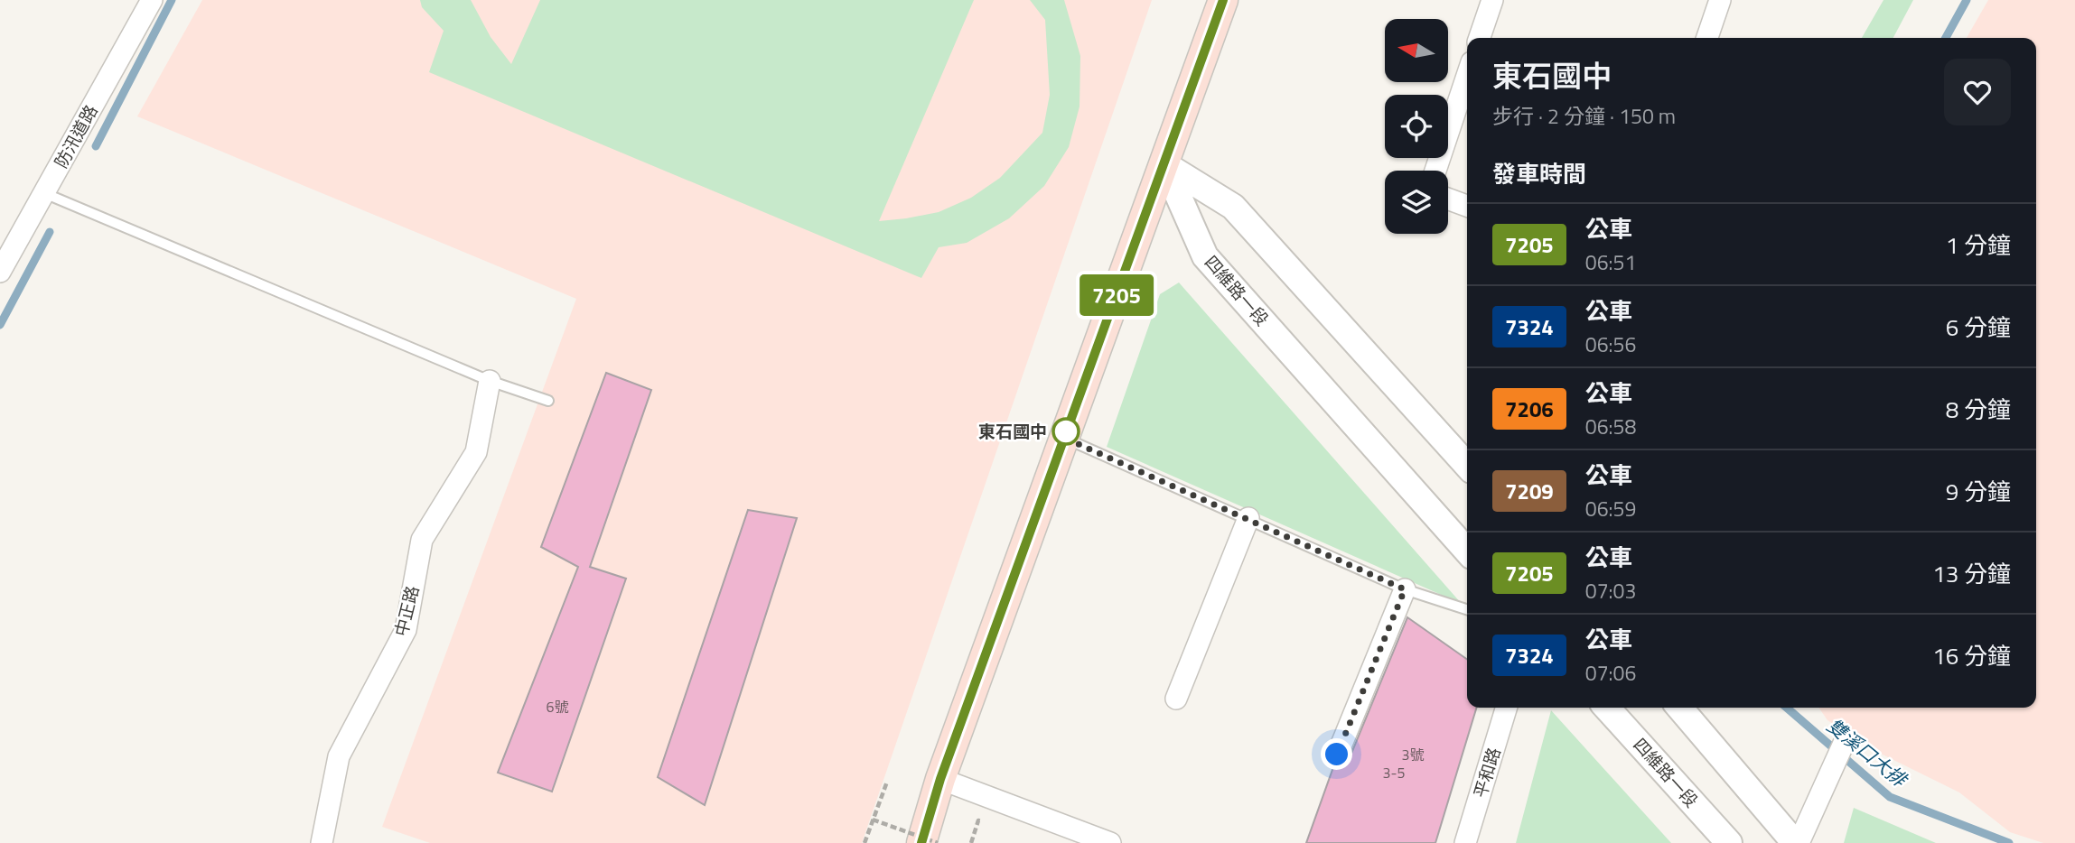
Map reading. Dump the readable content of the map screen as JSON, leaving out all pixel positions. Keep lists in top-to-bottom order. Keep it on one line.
{"streets":{"street":["防汛道路","四維路一段","中正路","平和路"]},"water":["雙溪口大排"],"places":["東石國中"],"lines":["bus line 7205"],"house_numbers":["6號","3號","3-5"],"north":"left","page":{"on_map":"7205","heading":[["東石國中","步行 · 2 分鐘 · 150 m"],"發車時間"],"list":[{"mark":"7205","name":"公車","note":"06:51","value":"1 分鐘"},{"mark":"7324","name":"公車","note":"06:56","value":"6 分鐘"},{"mark":"7206","name":"公車","note":"06:58","value":"8 分鐘"},{"mark":"7209","name":"公車","note":"06:59","value":"9 分鐘"},{"mark":"7205","name":"公車","note":"07:03","value":"13 分鐘"},{"mark":"7324","name":"公車","note":"07:06","value":"16 分鐘"}]}}
